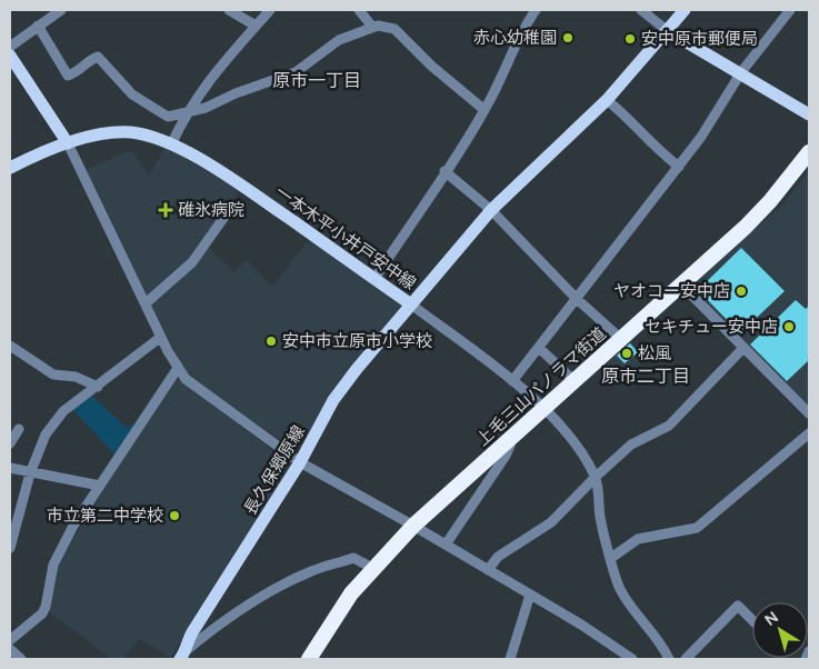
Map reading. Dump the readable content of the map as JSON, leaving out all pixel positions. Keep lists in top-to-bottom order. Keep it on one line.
{"streets":{"highway":["上毛三山パノラマ街道"],"main road":["一本木平小井戸安中線","長久保郷原線"]},"crossings":[["一本木平小井戸安中線","長久保郷原線"]],"districts":["原市一丁目","原市二丁目"],"places":{"other":["赤心幼稚園","安中原市郵便局","ヤオコー安中店","セキチュー安中店","安中市立原市小学校","松風","市立第二中学校"],"health":["碓氷病院"]},"north":"top left"}
